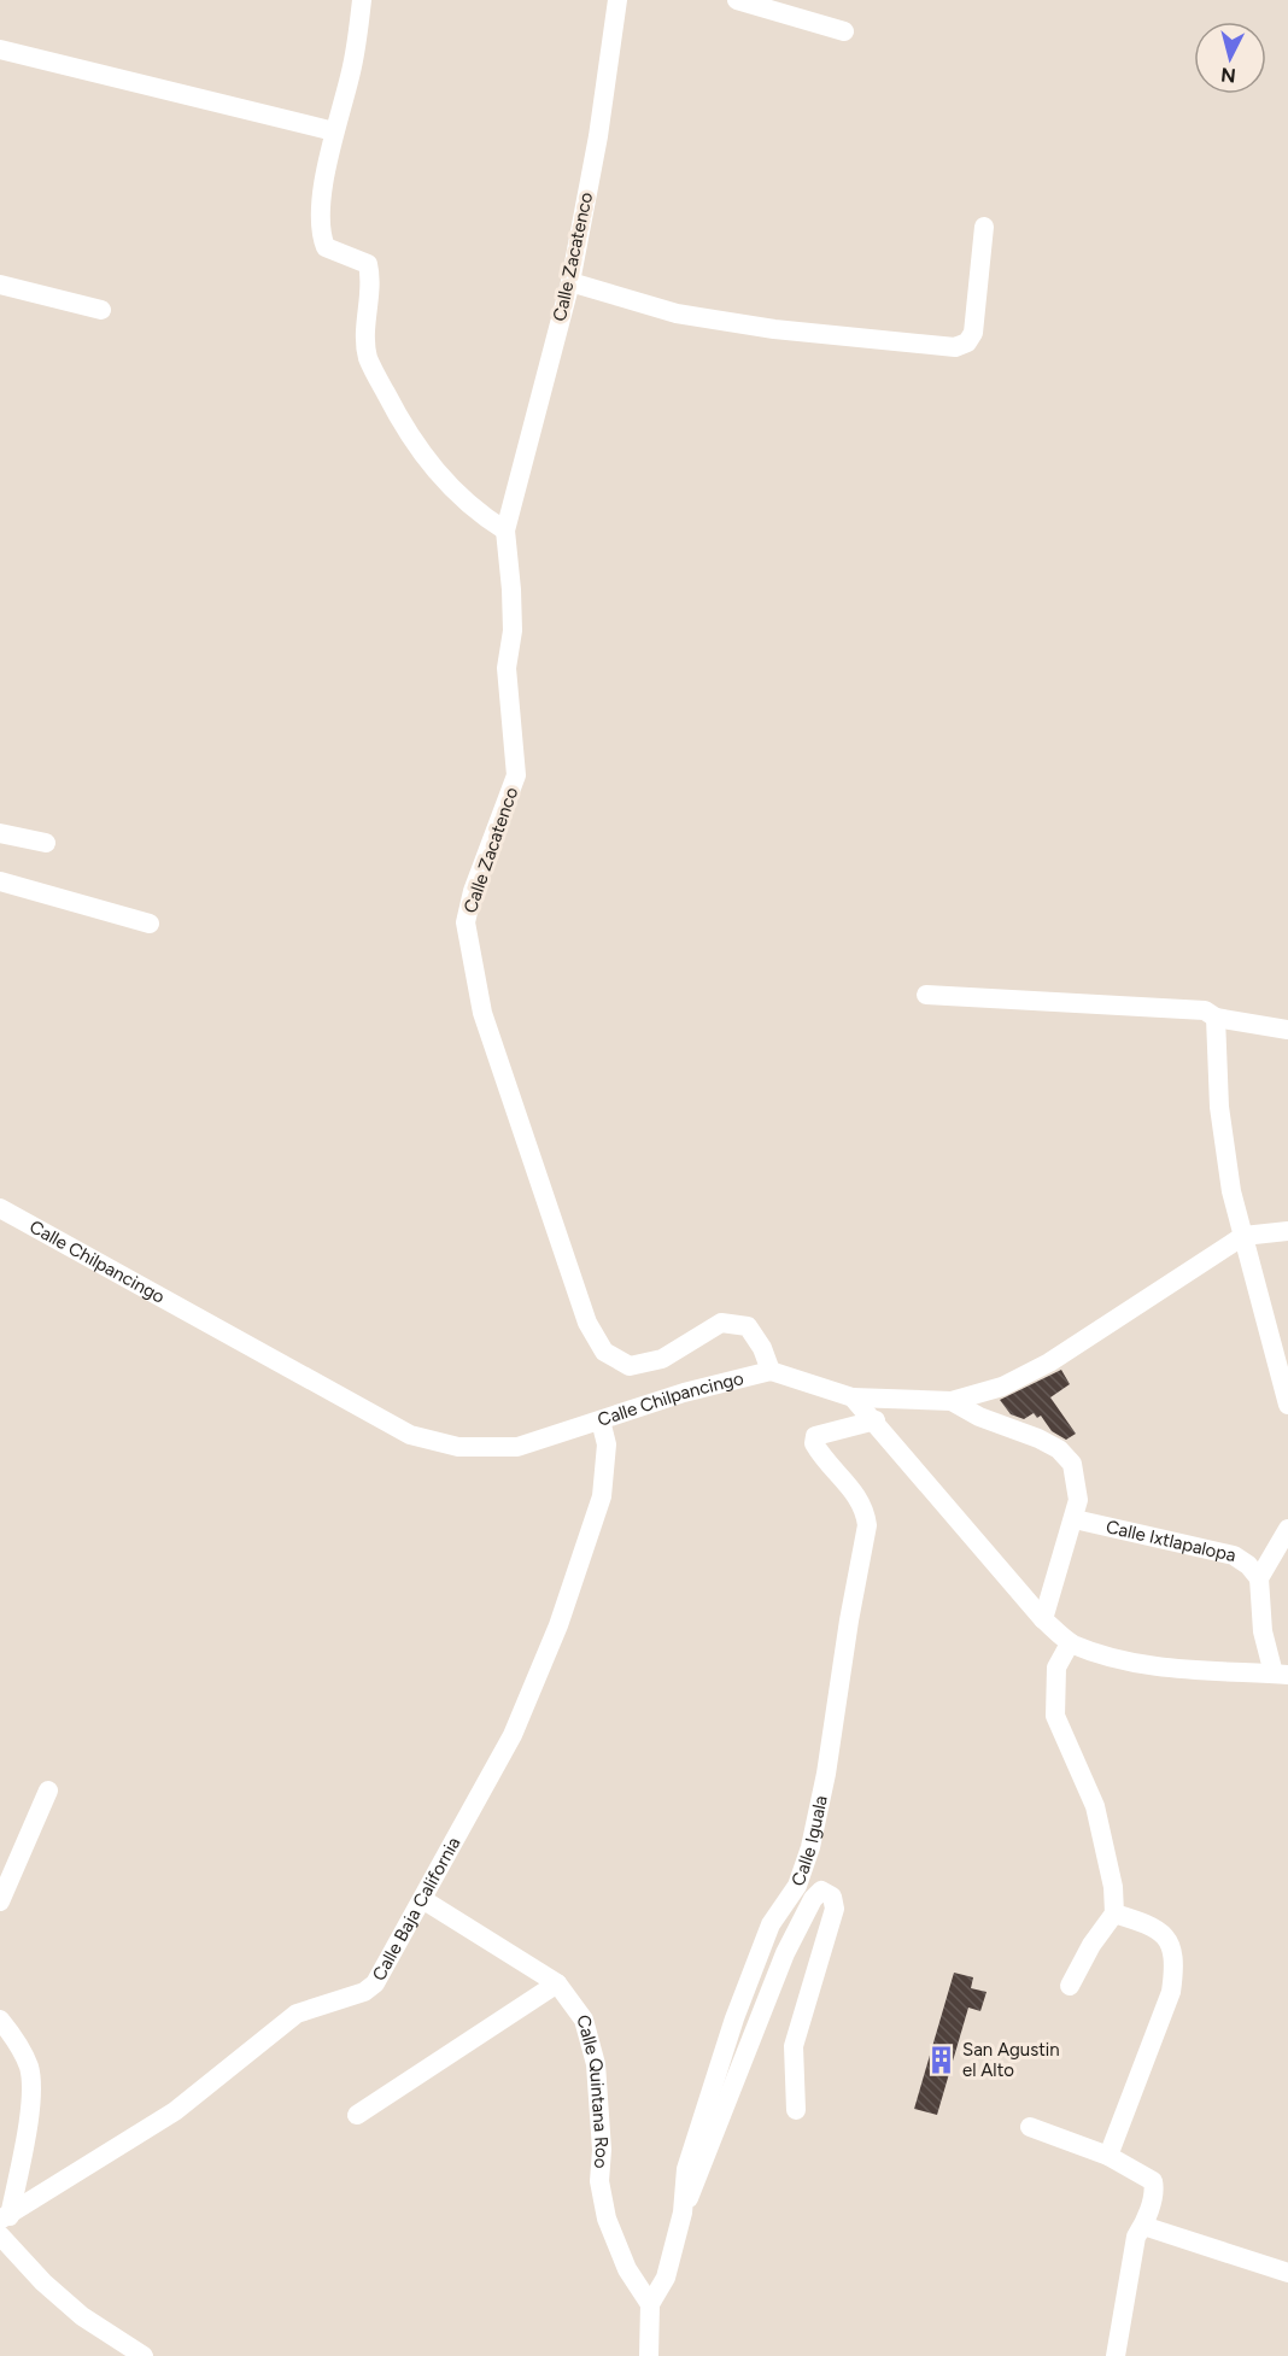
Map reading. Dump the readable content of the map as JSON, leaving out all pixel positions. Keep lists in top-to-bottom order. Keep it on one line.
{"streets":{"street":["Calle Zacatenco","Calle Chilpancingo","Calle Ixtlapalopa","Calle Iguala","Calle Baja California","Calle Quintana Roo"]},"crossings":[["Calle Zacatenco","Calle Chilpancingo"],["Calle Chilpancingo","Calle Baja California"],["Calle Iguala","Calle Quintana Roo"],["Calle Baja California","Calle Quintana Roo"]],"places":{"building":["San Agustin el Alto"]},"north":"bottom"}
